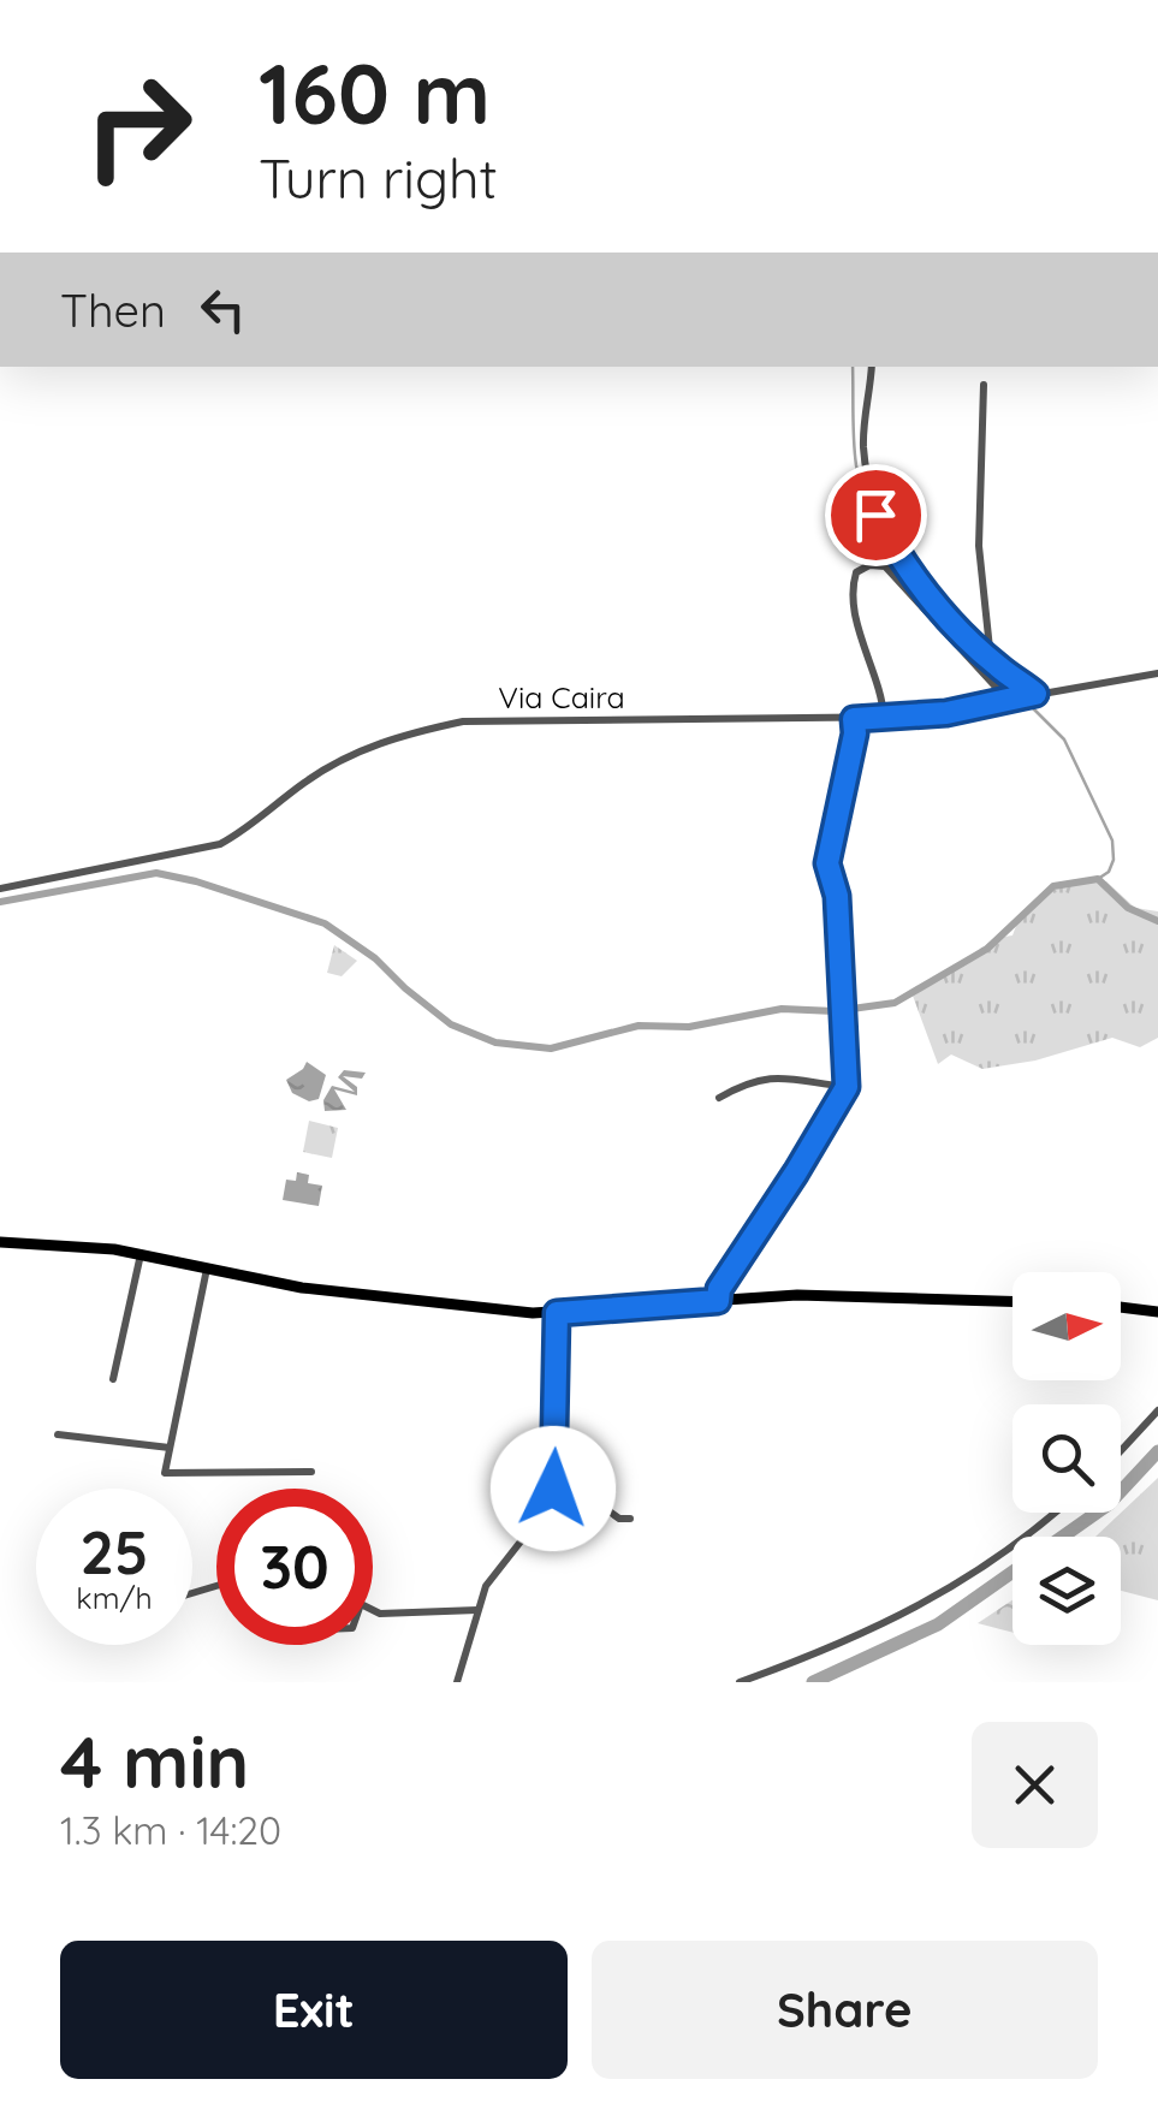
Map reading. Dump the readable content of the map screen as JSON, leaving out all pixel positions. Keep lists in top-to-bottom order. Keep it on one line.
{"streets":{"street":["Via Caira"]},"north":"right","page":{"turn":["160 m","Turn right"],"then":"Then","speed":"25 km/h","limit":"30","heading":["4 min","1.3 km · 14:20"],"buttons":["Exit","Share"]}}
